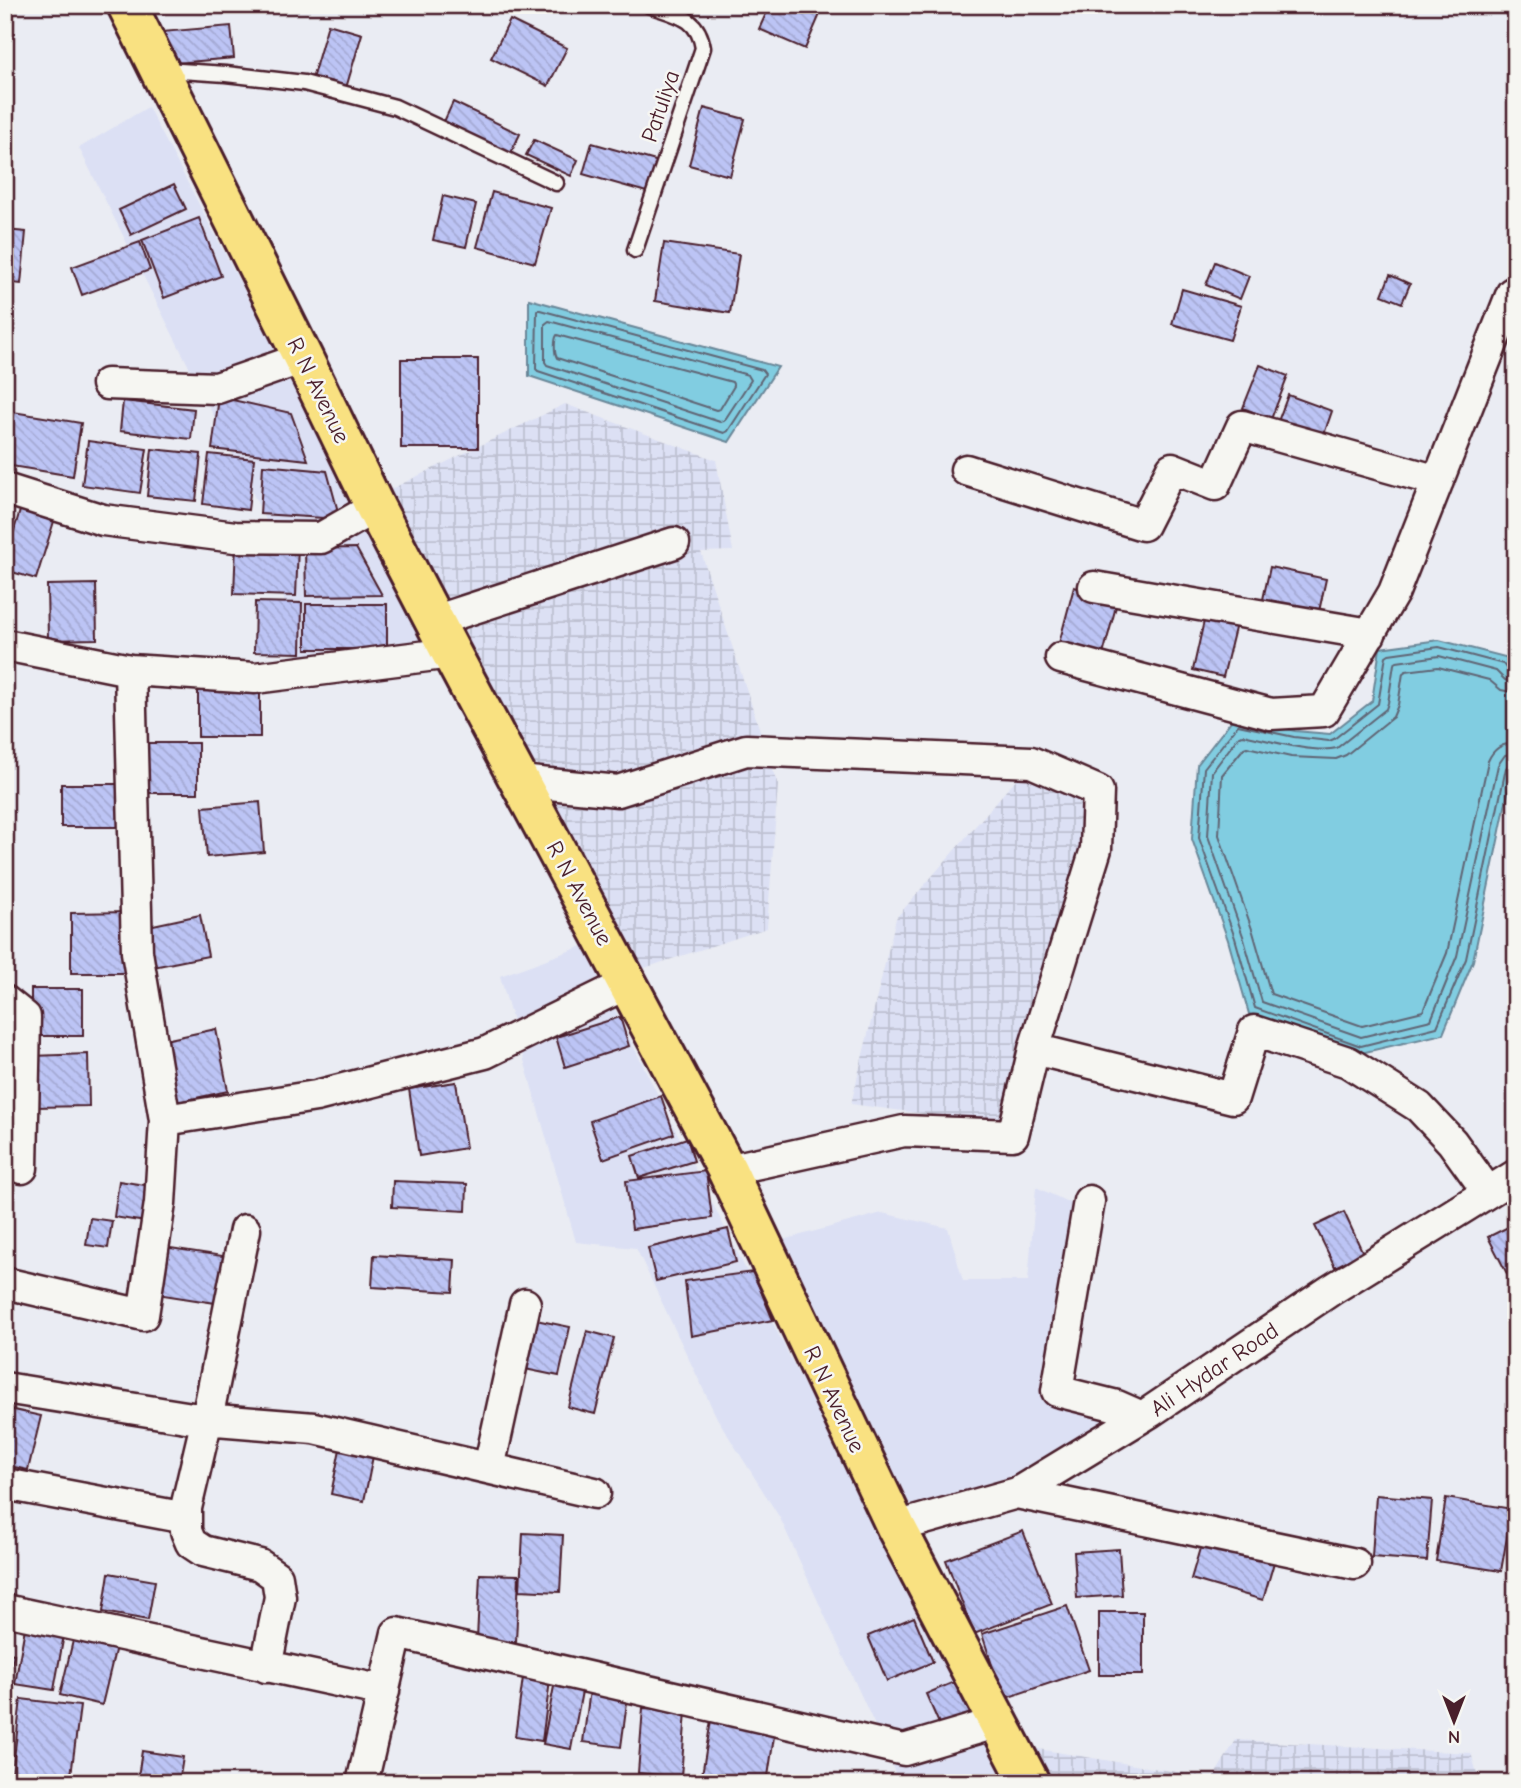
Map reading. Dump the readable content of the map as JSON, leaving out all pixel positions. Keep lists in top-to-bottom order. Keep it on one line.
{"streets":{"main road":["R N Avenue"],"street":["Ali Hydar Road"],"lane":["Patuliya"]},"crossings":[["R N Avenue","Ali Hydar Road"]],"north":"bottom"}
